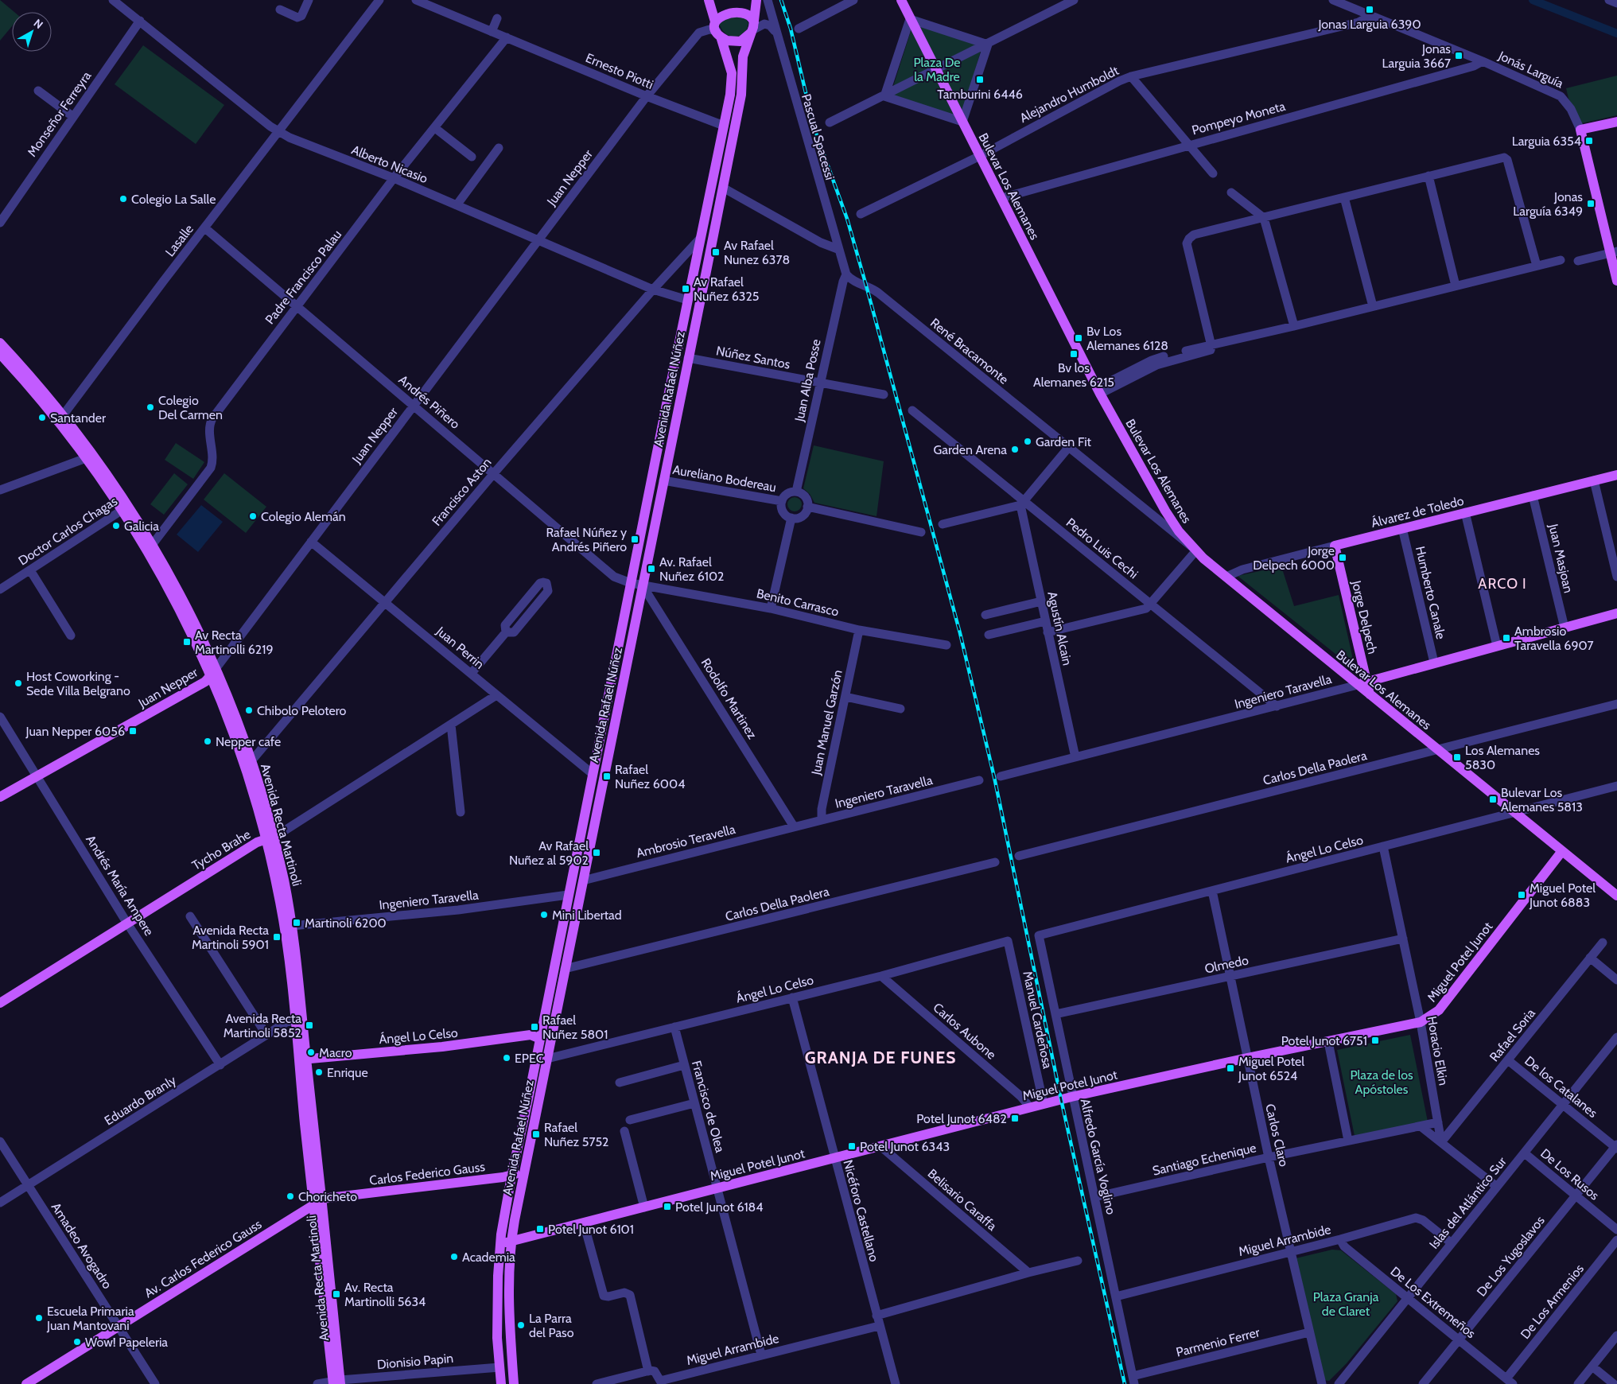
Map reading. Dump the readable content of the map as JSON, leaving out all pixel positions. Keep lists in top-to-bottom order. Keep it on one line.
{"streets":{"main road":["Jonás Larguía","Juan Nepper","Bulevar Los Alemanes","Avenida Rafael Núñez","Álvarez de Toledo","Jorge Delpech","Ingeniero Taravella","Avenida Recta Martinoli","Ángel Lo Celso","Tycho Brahe","Miguel Potel Junot","Carlos Federico Gauss","Av. Carlos Federico Gauss"],"street":["Ernesto Piotti","Alejandro Humboldt","Monseñor Ferreyra","Pompeyo Moneta","Pascual Spacessi","Alberto Nicasio","Lasalle","Padre Francisco Palau","René Bracamonte","Núñez Santos","Juan Alba Posse","Andrés Piñero","Aureliano Bodereau","Francisco Aston","Doctor Carlos Chagas","Pedro Luis Cechi","Juan Masjoan","Humberto Canale","Benito Carrasco","Agustín Alcain","Juan Perrin","Rodolfo Martinez","Juan Manuel Garzón","Carlos Della Paolera","Ambrosio Teravella","Andrés María Ampere","Olmedo","Manuel Cardeñosa","Carlos Aubone","Rafael Soria","Horacio Elkin","De los Catalanes","Eduardo Branly","Francisco de Olea","Carlos Claro","Alfredo García Voglino","Santiago Echenique","De Los Rusos","Belisario Caraffa","Islas del Atlántico Sur","Nicéforo Castellano","Miguel Arrambide","Amadeo Avogadro","De Los Yugoslavos","De Los Armenios","De Los Extremeños","Parmenio Ferrer","Dionisio Papin"]},"crossings":[["Jonás Larguía","Alejandro Humboldt"],["Jonás Larguía","Pompeyo Moneta"],["Ernesto Piotti","Juan Nepper"],["Ernesto Piotti","Padre Francisco Palau"],["Ernesto Piotti","Avenida Rafael Núñez"],["Alejandro Humboldt","Bulevar Los Alemanes"],["Monseñor Ferreyra","Alberto Nicasio"],["Pompeyo Moneta","Bulevar Los Alemanes"],["Alberto Nicasio","Juan Nepper"],["Alberto Nicasio","Lasalle"],["Alberto Nicasio","Padre Francisco Palau"],["Alberto Nicasio","Avenida Rafael Núñez"],["Alberto Nicasio","Francisco Aston"],["Juan Nepper","Avenida Rafael Núñez"],["Juan Nepper","Andrés Piñero"],["Juan Nepper","Juan Perrin"],["Juan Nepper","Avenida Recta Martinoli"],["Juan Nepper","Andrés María Ampere"],["Bulevar Los Alemanes","René Bracamonte"],["Bulevar Los Alemanes","Álvarez de Toledo"],["Bulevar Los Alemanes","Jorge Delpech"],["Bulevar Los Alemanes","Ingeniero Taravella"],["Bulevar Los Alemanes","Carlos Della Paolera"],["Bulevar Los Alemanes","Ángel Lo Celso"],["Bulevar Los Alemanes","Miguel Potel Junot"],["Lasalle","Andrés Piñero"],["Lasalle","Avenida Recta Martinoli"],["Padre Francisco Palau","Andrés Piñero"],["Padre Francisco Palau","Avenida Recta Martinoli"],["René Bracamonte","Juan Alba Posse"],["Núñez Santos","Juan Alba Posse"],["Núñez Santos","Avenida Rafael Núñez"],["Juan Alba Posse","Aureliano Bodereau"],["Avenida Rafael Núñez","Andrés Piñero"],["Avenida Rafael Núñez","Aureliano Bodereau"],["Avenida Rafael Núñez","Francisco Aston"],["Avenida Rafael Núñez","Benito Carrasco"],["Avenida Rafael Núñez","Juan Perrin"],["Avenida Rafael Núñez","Ingeniero Taravella"],["Avenida Rafael Núñez","Rodolfo Martinez"],["Avenida Rafael Núñez","Carlos Della Paolera"],["Avenida Rafael Núñez","Ambrosio Teravella"],["Avenida Rafael Núñez","Ángel Lo Celso"],["Avenida Rafael Núñez","Miguel Potel Junot"],["Avenida Rafael Núñez","Carlos Federico Gauss"],["Avenida Rafael Núñez","Dionisio Papin"],["Andrés Piñero","Francisco Aston"],["Andrés Piñero","Benito Carrasco"],["Andrés Piñero","Rodolfo Martinez"],["Francisco Aston","Juan Perrin"],["Francisco Aston","Avenida Recta Martinoli"],["Álvarez de Toledo","Juan Masjoan"],["Álvarez de Toledo","Humberto Canale"],["Álvarez de Toledo","Jorge Delpech"],["Doctor Carlos Chagas","Avenida Recta Martinoli"],["Pedro Luis Cechi","Agustín Alcain"],["Pedro Luis Cechi","Ingeniero Taravella"],["Juan Masjoan","Ingeniero Taravella"],["Humberto Canale","Ingeniero Taravella"],["Benito Carrasco","Rodolfo Martinez"],["Benito Carrasco","Juan Manuel Garzón"],["Jorge Delpech","Ingeniero Taravella"],["Agustín Alcain","Ingeniero Taravella"],["Juan Perrin","Tycho Brahe"],["Ingeniero Taravella","Rodolfo Martinez"],["Ingeniero Taravella","Juan Manuel Garzón"],["Ingeniero Taravella","Avenida Recta Martinoli"],["Ingeniero Taravella","Ambrosio Teravella"],["Rodolfo Martinez","Ambrosio Teravella"],["Avenida Recta Martinoli","Ángel Lo Celso"],["Avenida Recta Martinoli","Tycho Brahe"],["Avenida Recta Martinoli","Eduardo Branly"],["Avenida Recta Martinoli","Carlos Federico Gauss"],["Avenida Recta Martinoli","Av. Carlos Federico Gauss"],["Avenida Recta Martinoli","Dionisio Papin"],["Ángel Lo Celso","Manuel Cardeñosa"],["Ángel Lo Celso","Carlos Aubone"],["Ángel Lo Celso","Horacio Elkin"],["Ángel Lo Celso","Francisco de Olea"],["Ángel Lo Celso","Carlos Claro"],["Ángel Lo Celso","Alfredo García Voglino"],["Ángel Lo Celso","Nicéforo Castellano"],["Tycho Brahe","Andrés María Ampere"],["Andrés María Ampere","Eduardo Branly"],["Miguel Potel Junot","Manuel Cardeñosa"],["Miguel Potel Junot","Carlos Aubone"],["Miguel Potel Junot","Horacio Elkin"],["Miguel Potel Junot","Francisco de Olea"],["Miguel Potel Junot","Carlos Claro"],["Miguel Potel Junot","Alfredo García Voglino"],["Miguel Potel Junot","Belisario Caraffa"],["Miguel Potel Junot","Nicéforo Castellano"],["Olmedo","Horacio Elkin"],["Olmedo","Carlos Claro"],["Olmedo","Alfredo García Voglino"],["Rafael Soria","Horacio Elkin"],["Rafael Soria","De los Catalanes"],["Horacio Elkin","Santiago Echenique"],["De los Catalanes","Islas del Atlántico Sur"],["De los Catalanes","De Los Yugoslavos"],["Eduardo Branly","Amadeo Avogadro"],["Francisco de Olea","Miguel Arrambide"],["Carlos Claro","Santiago Echenique"],["Carlos Claro","Miguel Arrambide"],["Carlos Claro","Parmenio Ferrer"],["Alfredo García Voglino","Santiago Echenique"],["Alfredo García Voglino","Miguel Arrambide"],["Alfredo García Voglino","Parmenio Ferrer"],["De Los Rusos","Islas del Atlántico Sur"],["De Los Rusos","De Los Yugoslavos"],["Islas del Atlántico Sur","Miguel Arrambide"],["Islas del Atlántico Sur","De Los Extremeños"],["Nicéforo Castellano","Miguel Arrambide"],["Miguel Arrambide","De Los Extremeños"],["Amadeo Avogadro","Av. Carlos Federico Gauss"],["De Los Yugoslavos","De Los Extremeños"],["De Los Armenios","De Los Extremeños"]],"districts":["ARCO I","GRANJA DE FUNES"],"parks":["Plaza De la Madre","Plaza de los Apóstoles","Plaza Granja de Claret"],"places":{"transit":["Jonas Larguia 6390","Jonas Larguia 3667","Tamburini 6446","Larguia 6354","Jonas Larguía 6349","Av Rafael Nunez 6378","Av Rafael Nuñez 6325","Bv Los Alemanes 6128","Bv los Alemanes 6215","Rafael Núñez y Andrés Piñero","Jorge Delpech 6000","Av. Rafael Nuñez 6102","Ambrosio Taravella 6907","Av Recta Martinolli 6219","Juan Nepper 6056","Los Alemanes 5830","Rafael Nuñez 6004","Bulevar Los Alemanes 5813","Av Rafael Nuñez al 5902","Miguel Potel Junot 6883","Martinoli 6200","Avenida Recta Martinoli 5901","Avenida Recta Martinoli 5852","Rafael Nuñez 5801","Potel Junot 6751","Miguel Potel Junot 6524","Potel Junot 6482","Rafael Nuñez 5752","Potel Junot 6343","Potel Junot 6184","Potel Junot 6101","Av. Recta Martinolli 5634"],"other":["Colegio La Salle","Colegio Del Carmen","Santander","Garden Fit","Garden Arena","Colegio Alemán","Galicia","Host Coworking - Sede Villa Belgrano","Chibolo Pelotero","Nepper cafe","Mini Libertad","Macro","EPEC","Enrique","Choricheto","Academia","Escuela Primaria Juan Mantovani","La Parra del Paso","Wow! Papeleria"]},"north":"top right"}
